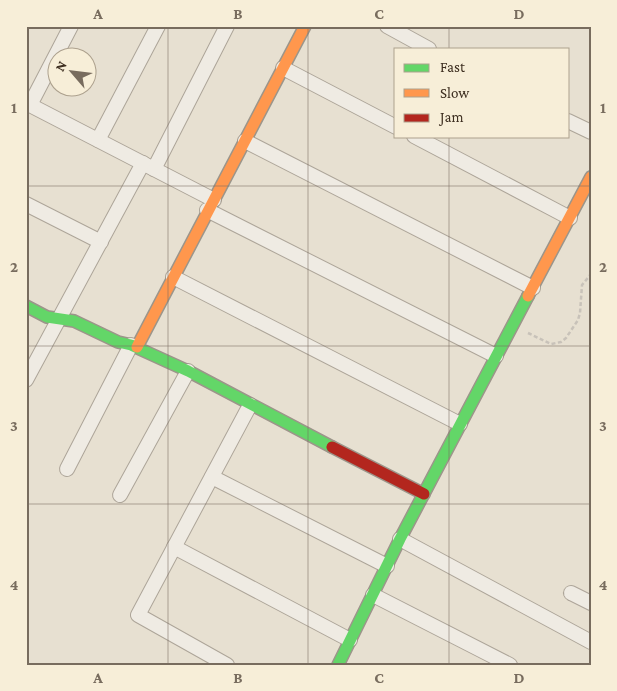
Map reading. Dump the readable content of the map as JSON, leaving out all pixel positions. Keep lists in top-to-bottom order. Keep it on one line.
{"legend":["Fast","Slow","Jam"],"north":"top left","grid":{"columns":["A","B","C","D"],"rows":["1","2","3","4"]}}
